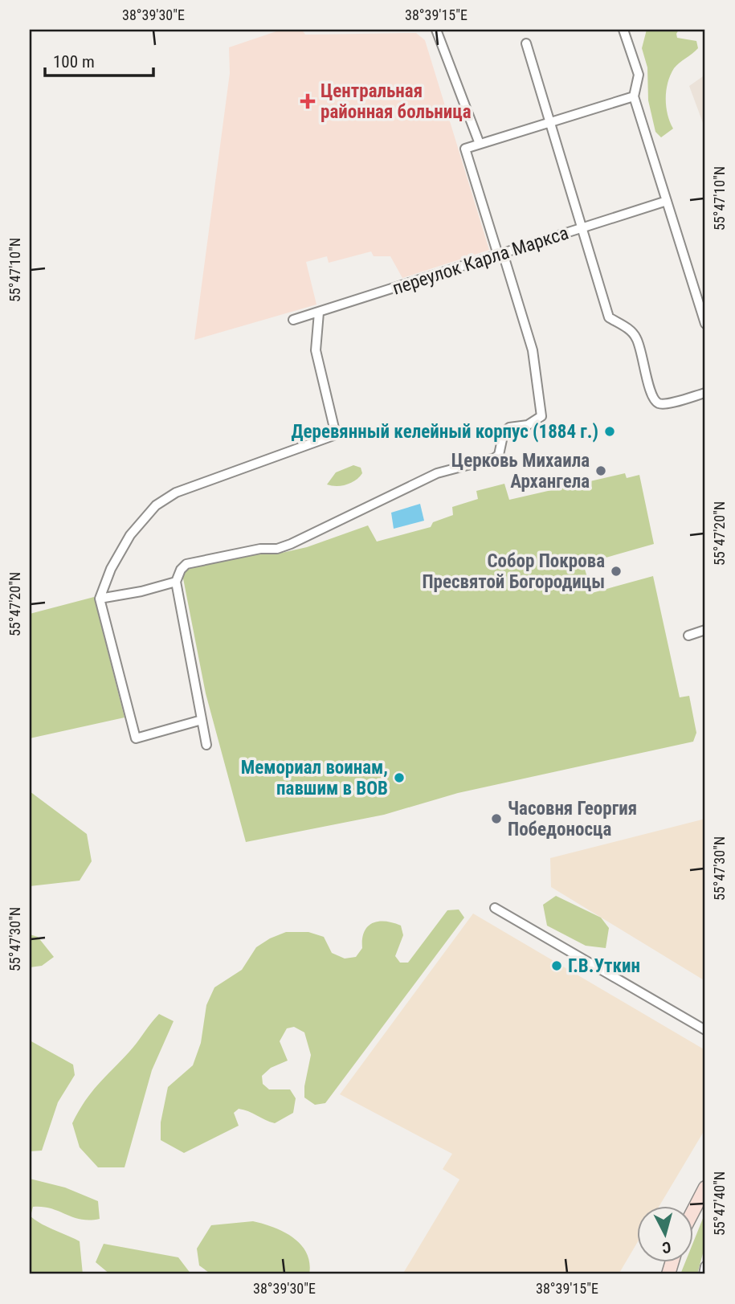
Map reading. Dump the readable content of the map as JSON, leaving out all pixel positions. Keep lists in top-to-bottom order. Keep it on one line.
{"streets":{"street":["переулок Карла Маркса"]},"places":{"health":["Центральная районная больница"],"other":["Деревянный келейный корпус (1884 г.)","Церковь Михаила Архангела","Собор Покрова Пресвятой Богородицы","Мемориал воинам, павшим в ВОВ","Часовня Георгия Победоносца","Г.В.Уткин"]},"scale_bar":"100 m","north":"bottom","coordinates":["38°39'30\"E","38°39'15\"E","55°47'10\"N","55°47'20\"N","55°47'30\"N","55°47'40\"N"]}
